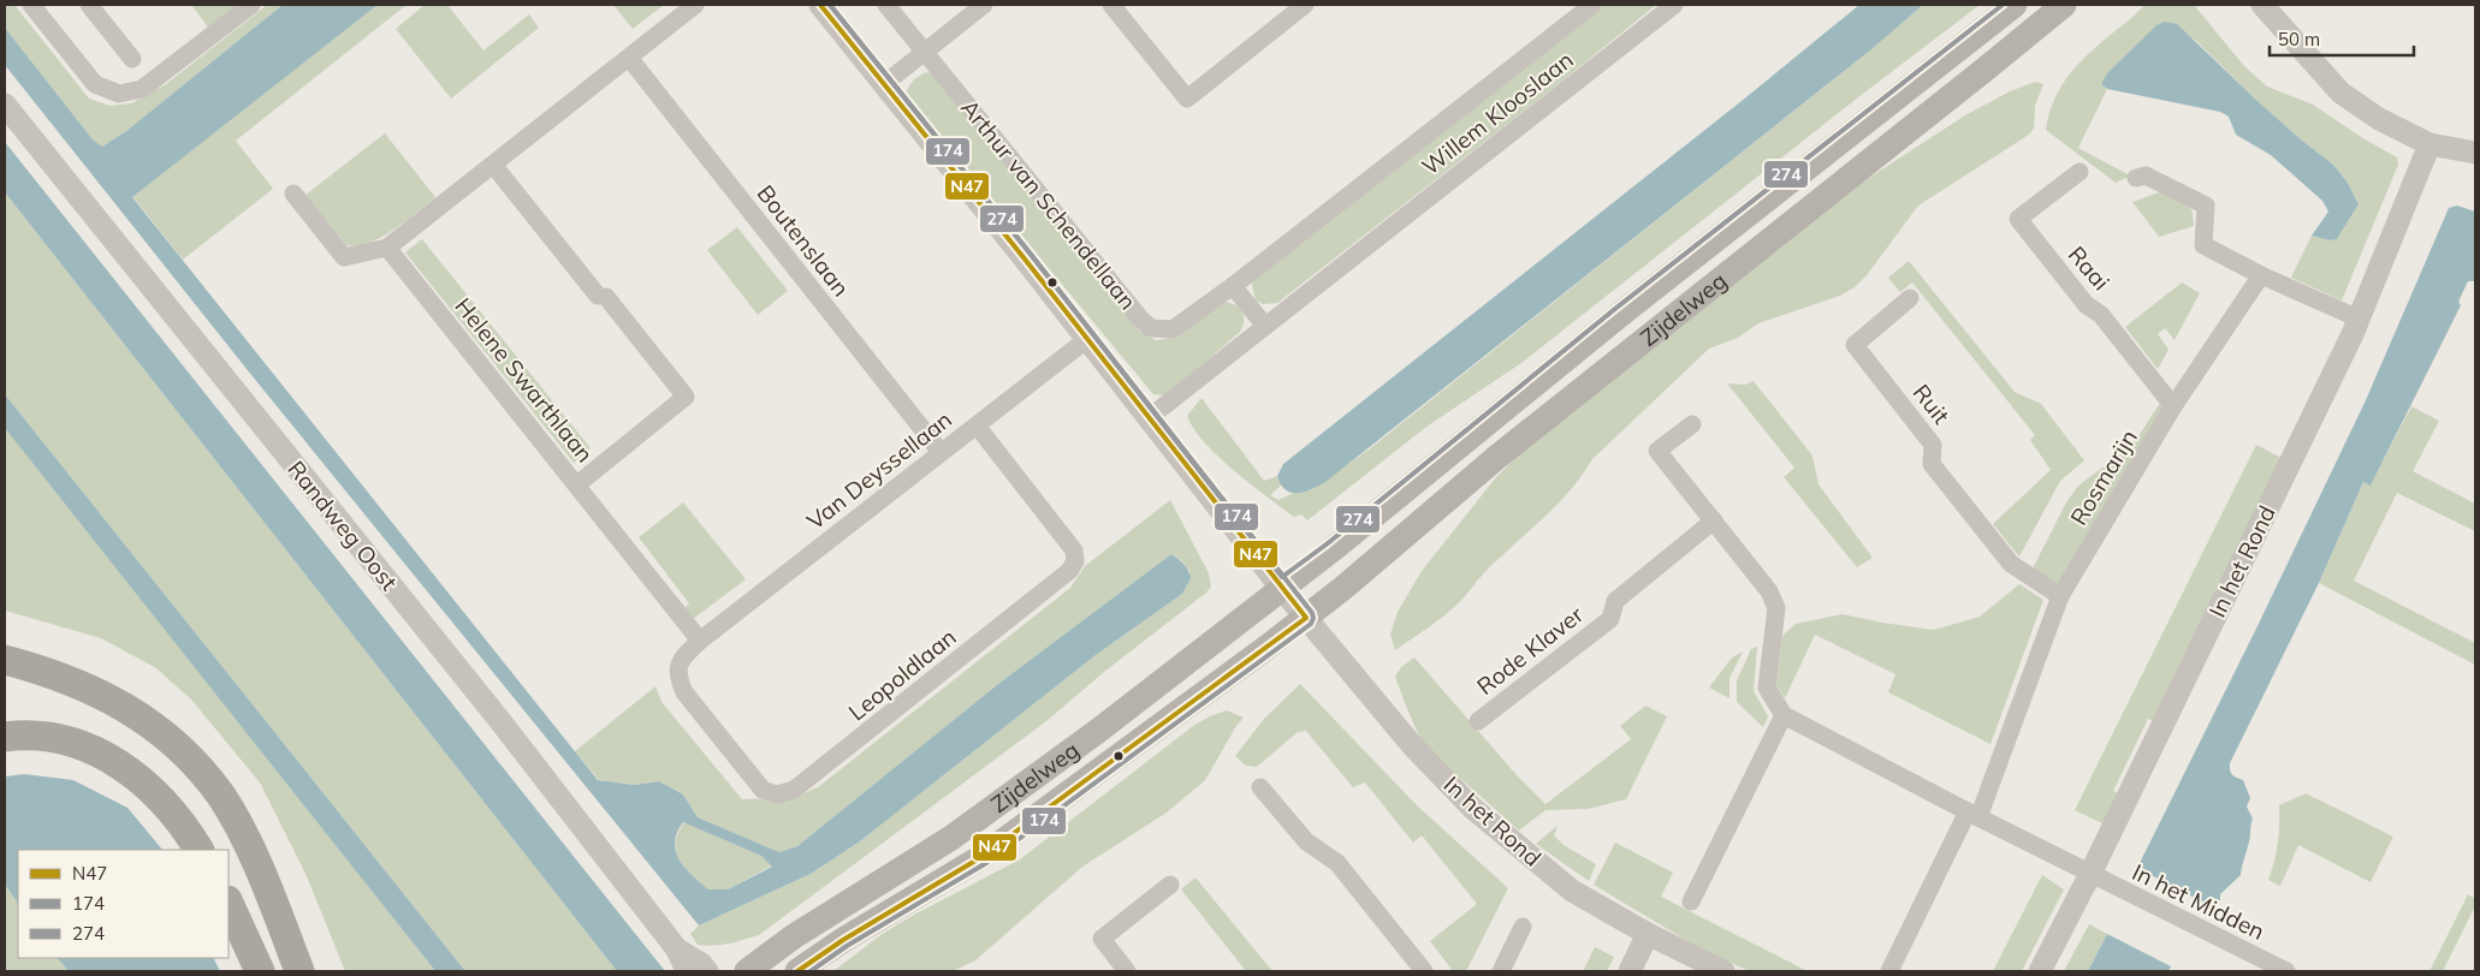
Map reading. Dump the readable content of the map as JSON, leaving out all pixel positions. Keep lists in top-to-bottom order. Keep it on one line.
{"streets":{"main road":["Zijdelweg"],"street":["Willem Klooslaan","Arthur van Schendellaan","Boutenslaan","Raai","Helene Swarthlaan","Ruit","Van Deyssellaan","Rosmarijn","Randweg Oost","In het Rond","Rode Klaver","Leopoldlaan","In het Midden"]},"crossings":[["Willem Klooslaan","Arthur van Schendellaan"],["Boutenslaan","Van Deyssellaan"],["Raai","Rosmarijn"],["Zijdelweg","In het Rond"],["Helene Swarthlaan","Van Deyssellaan"],["Helene Swarthlaan","Leopoldlaan"],["Ruit","Rosmarijn"],["Van Deyssellaan","Leopoldlaan"],["In het Rond","In het Midden"]],"lines":["transit line N47","transit line 174","transit line 274"],"legend":["N47","174","274"],"scale_bar":"50 m"}
